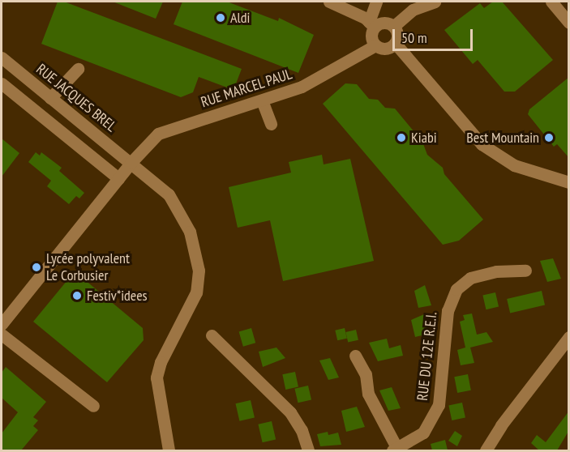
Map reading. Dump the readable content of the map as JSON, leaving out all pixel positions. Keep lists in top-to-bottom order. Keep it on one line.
{"streets":{"street":["RUE MARCEL PAUL","RUE JACQUES BREL","RUE DU 12E R.E.I."]},"crossings":[["RUE MARCEL PAUL","RUE JACQUES BREL"]],"places":["Aldi","Kiabi","Best Mountain","Lycée polyvalent Le Corbusier","Festiv*idees"],"scale_bar":"50 m"}
